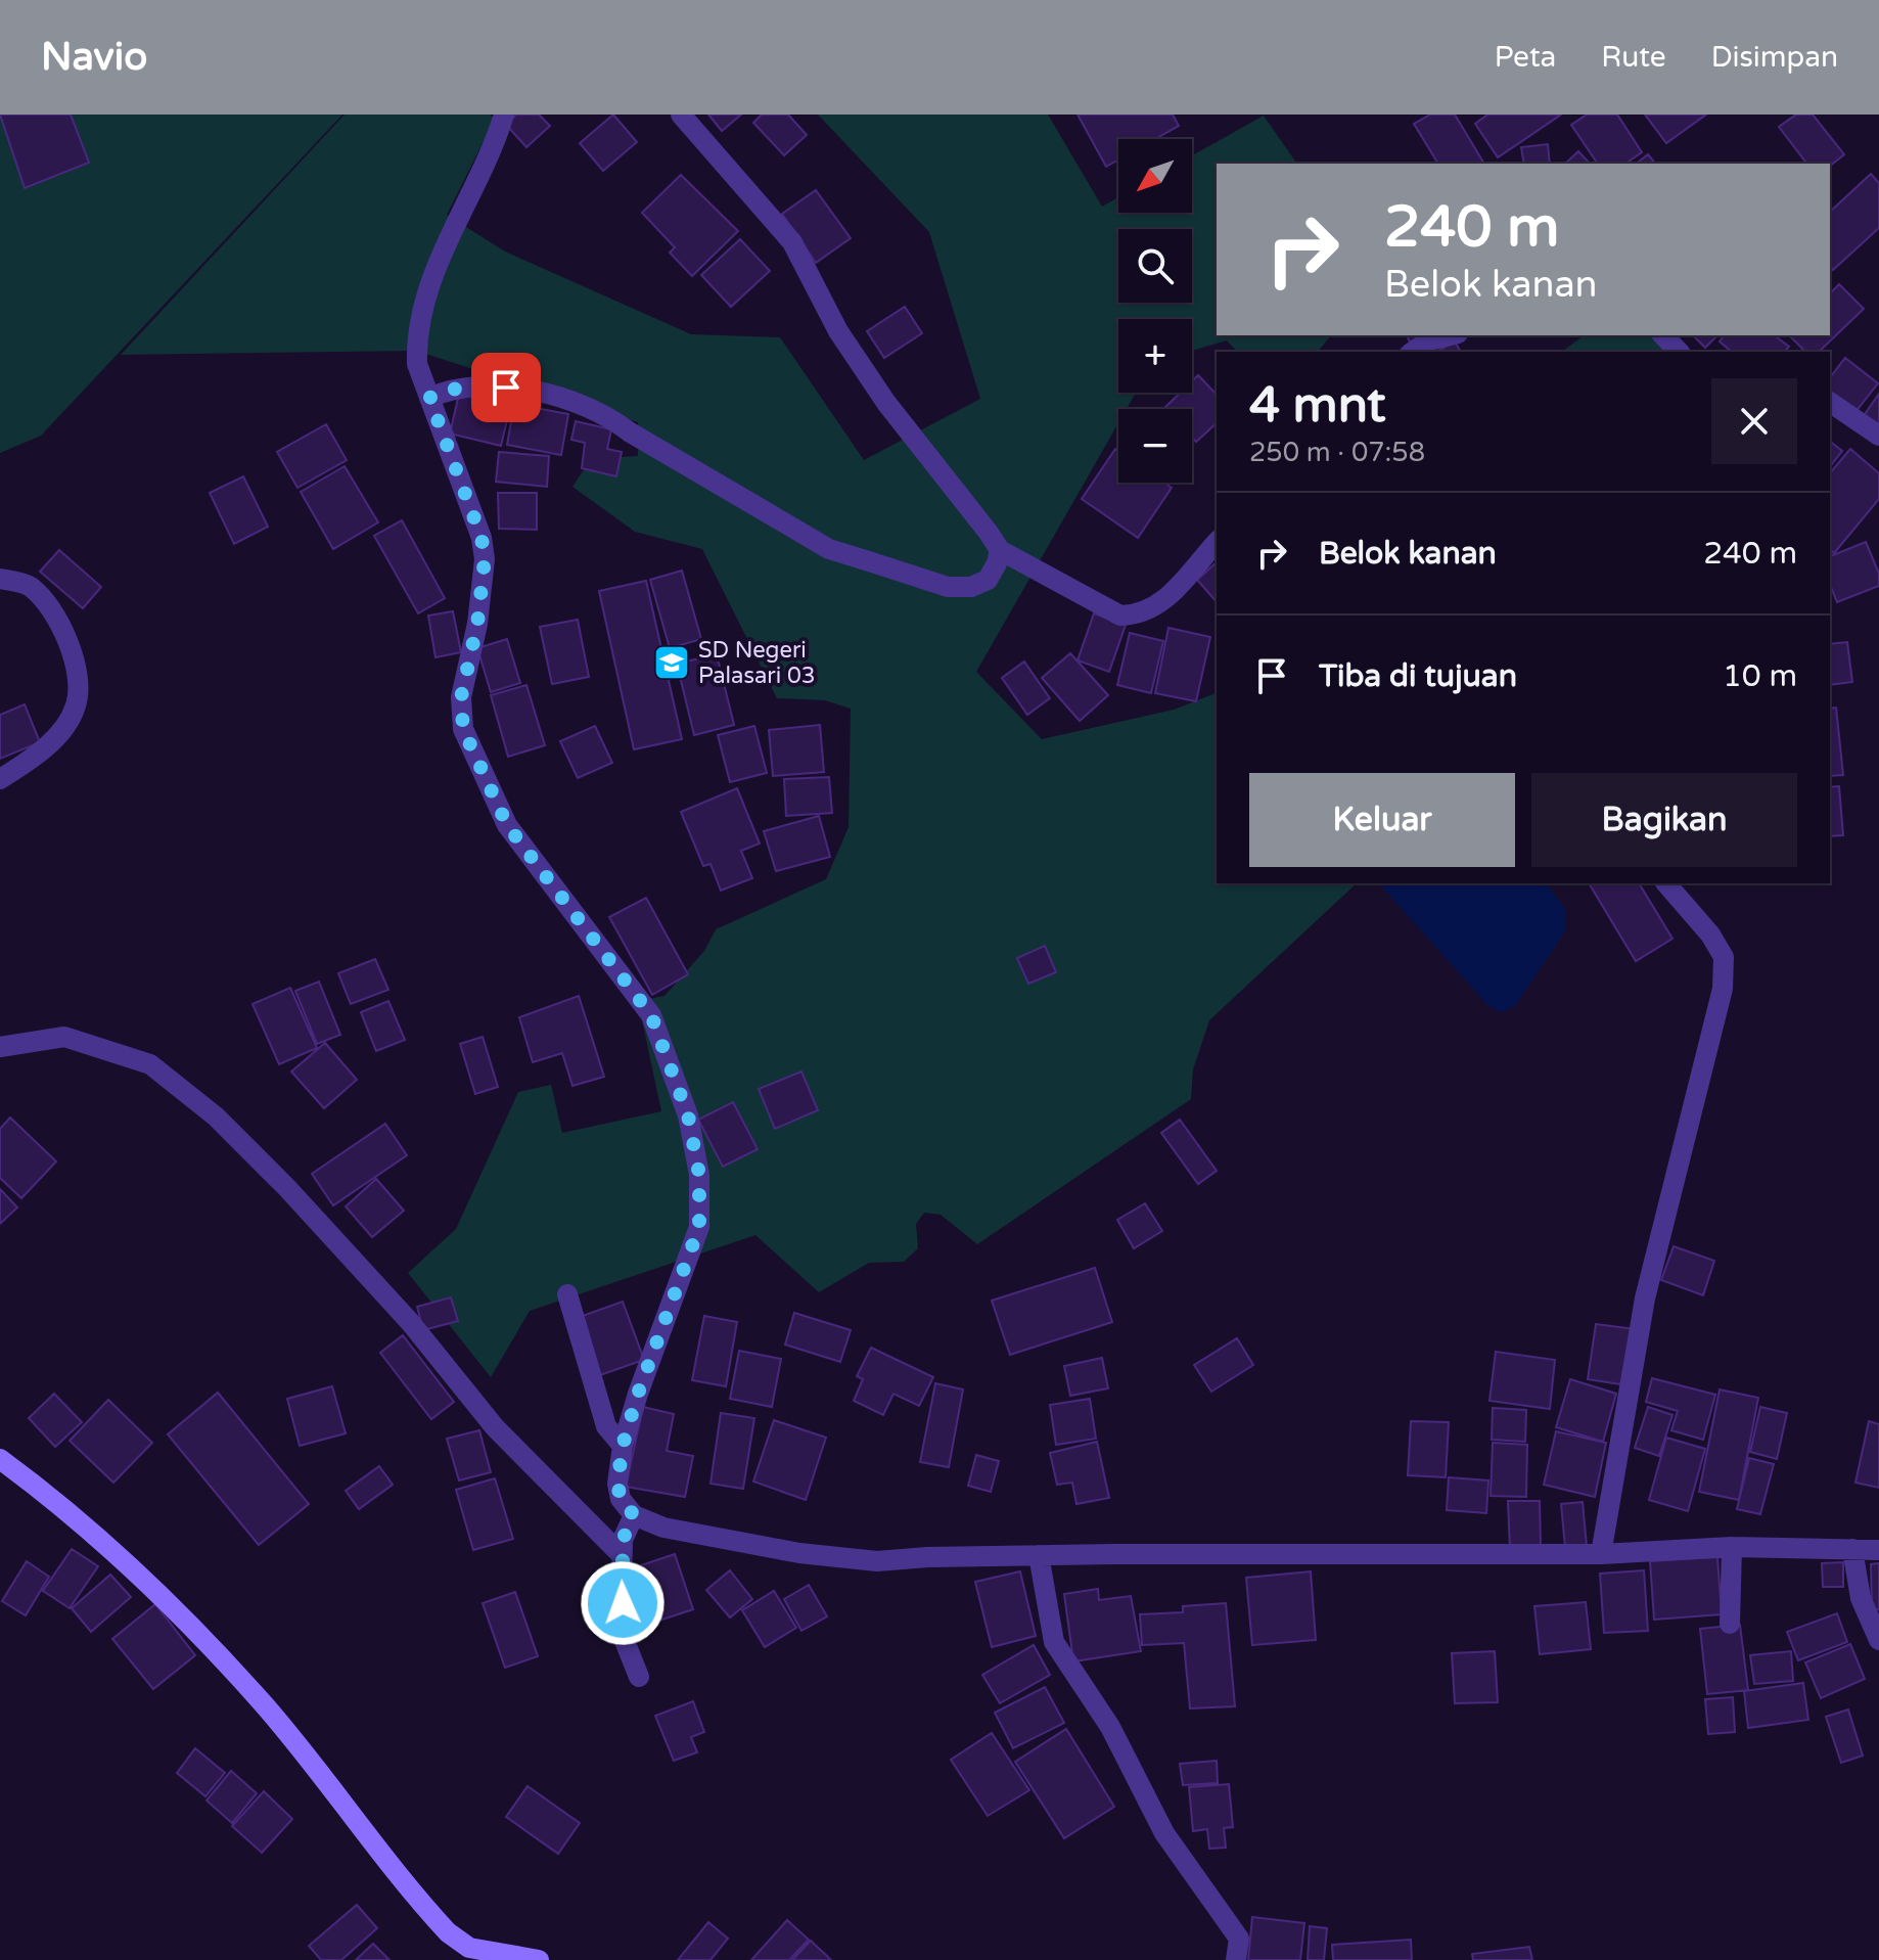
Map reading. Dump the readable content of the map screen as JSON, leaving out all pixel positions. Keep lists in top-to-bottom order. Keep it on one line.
{"places":{"school or university":["SD Negeri Palasari 03"]},"north":"bottom left","page":{"header":"Navio","nav":["Peta","Rute","Disimpan"],"map_buttons":["+","−"],"turn":["240 m","Belok kanan"],"heading":["4 mnt","250 m · 07:58"],"list":[{"name":"Belok kanan","value":"240 m"},{"name":"Tiba di tujuan","value":"10 m"}],"buttons":["Keluar","Bagikan"]}}
